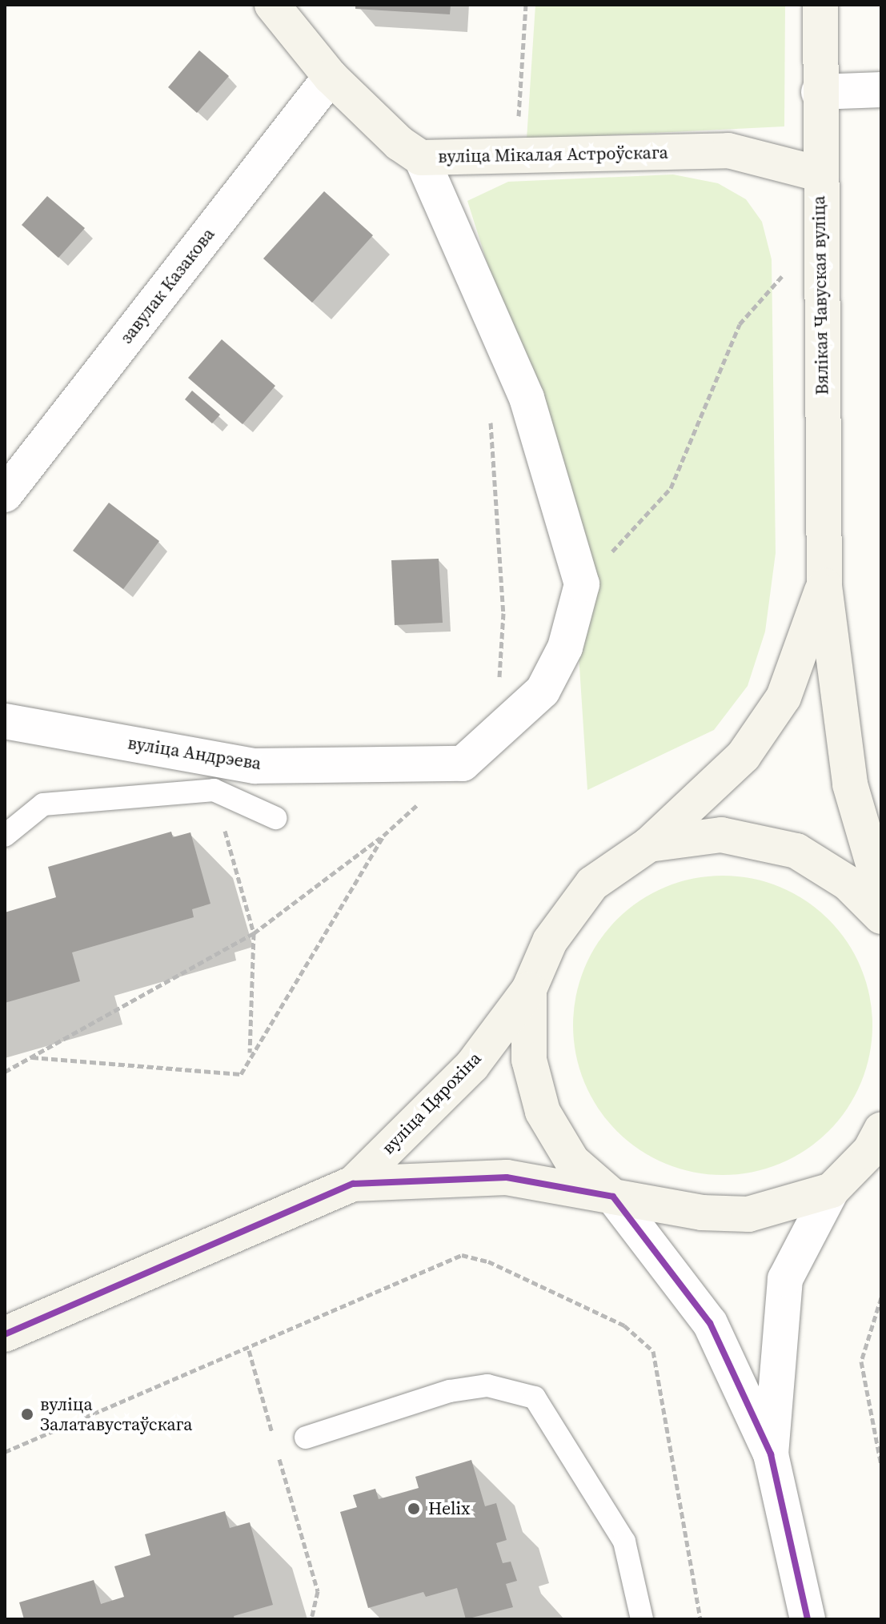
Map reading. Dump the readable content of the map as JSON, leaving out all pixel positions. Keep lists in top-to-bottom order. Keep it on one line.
{"streets":{"main road":["вуліца Мікалая Астроўскага","Вялікая Чавуская вуліца","вуліца Цярохіна"],"street":["завулак Казакова","вуліца Андрэева"]},"crossings":[["вуліца Мікалая Астроўскага","завулак Казакова"],["вуліца Мікалая Астроўскага","Вялікая Чавуская вуліца"],["Вялікая Чавуская вуліца","вуліца Цярохіна"]],"places":["вуліца Залатавустаўскага","Helix"]}
